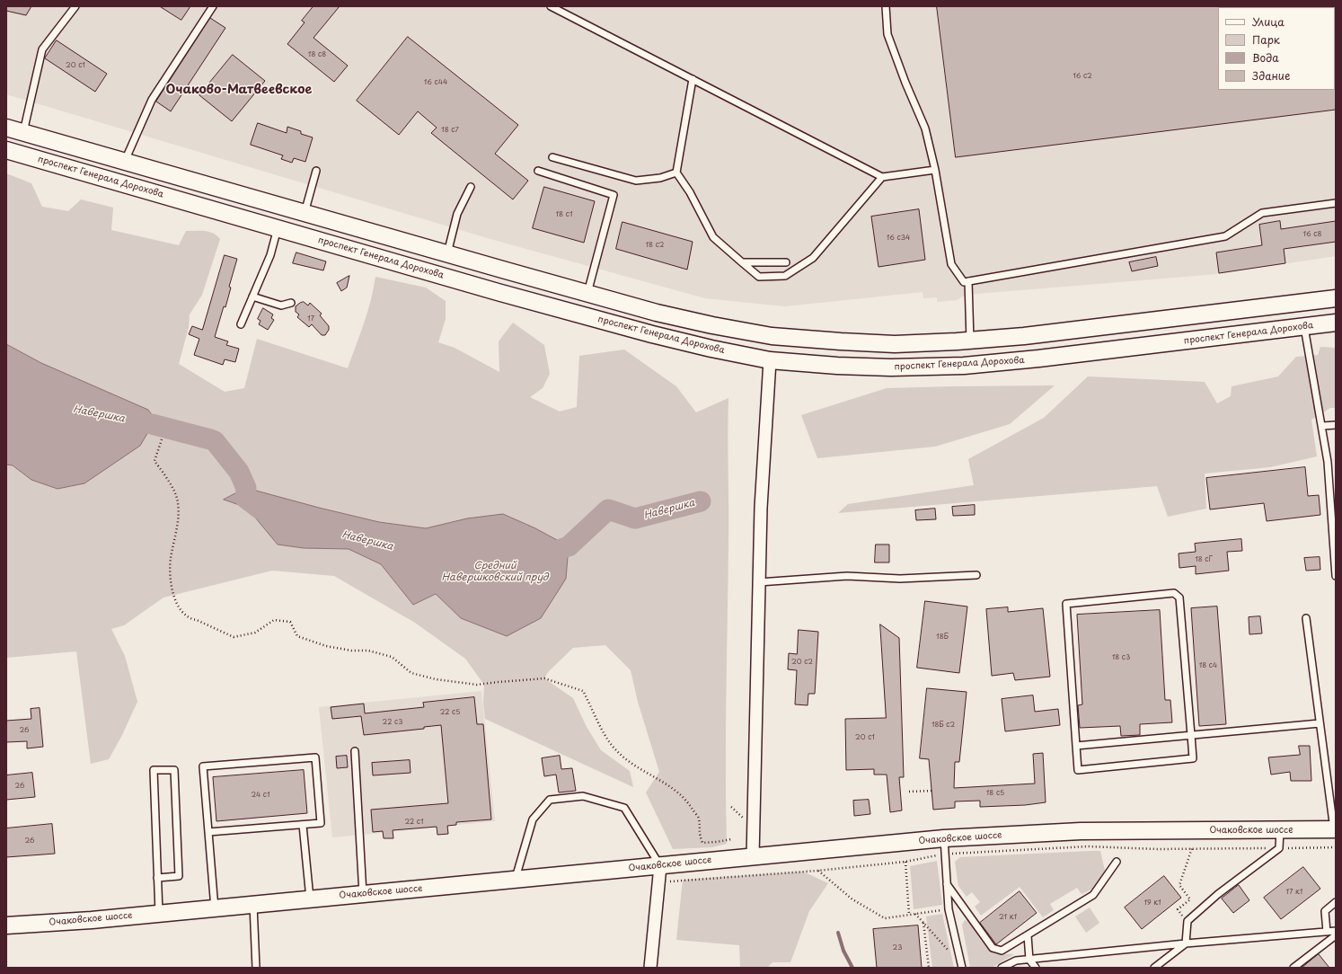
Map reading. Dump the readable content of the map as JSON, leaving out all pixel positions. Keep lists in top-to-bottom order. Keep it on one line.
{"streets":{"main road":["проспект Генерала Дорохова","Очаковское шоссе"]},"districts":["Очаково-Матвеевское"],"water":["Навершка","Средний Навершковский пруд"],"house_numbers":["18 с8","20 с1","16 с2","16 с44","18 с7","18 с1","16 с8","16 с34","18 с2","17","18 сГ","18Б","18 с3","20 с2","18 с4","22 с5","22 с3","18Б с2","26","20 с1","26","18 с5","24 с1","22 с1","26","17 к1","19 к1","21 к1","23"],"legend":["Улица","Парк","Вода","Здание"]}
